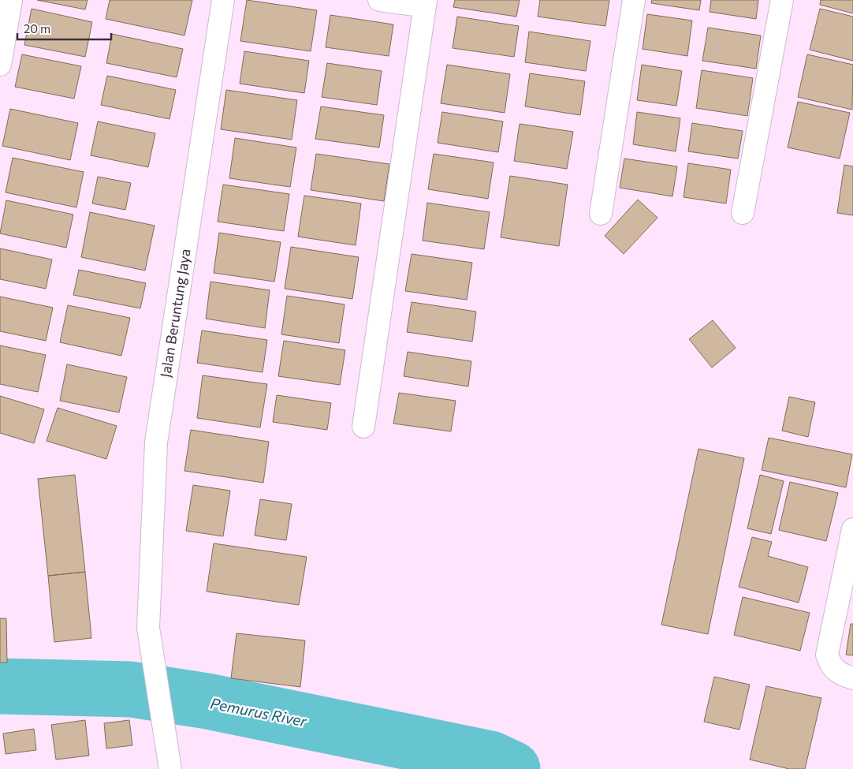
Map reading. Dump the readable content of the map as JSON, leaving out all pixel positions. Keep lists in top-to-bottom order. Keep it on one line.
{"streets":{"street":["Jalan Beruntung Jaya"]},"water":["Pemurus River"],"scale_bar":"20 m"}
